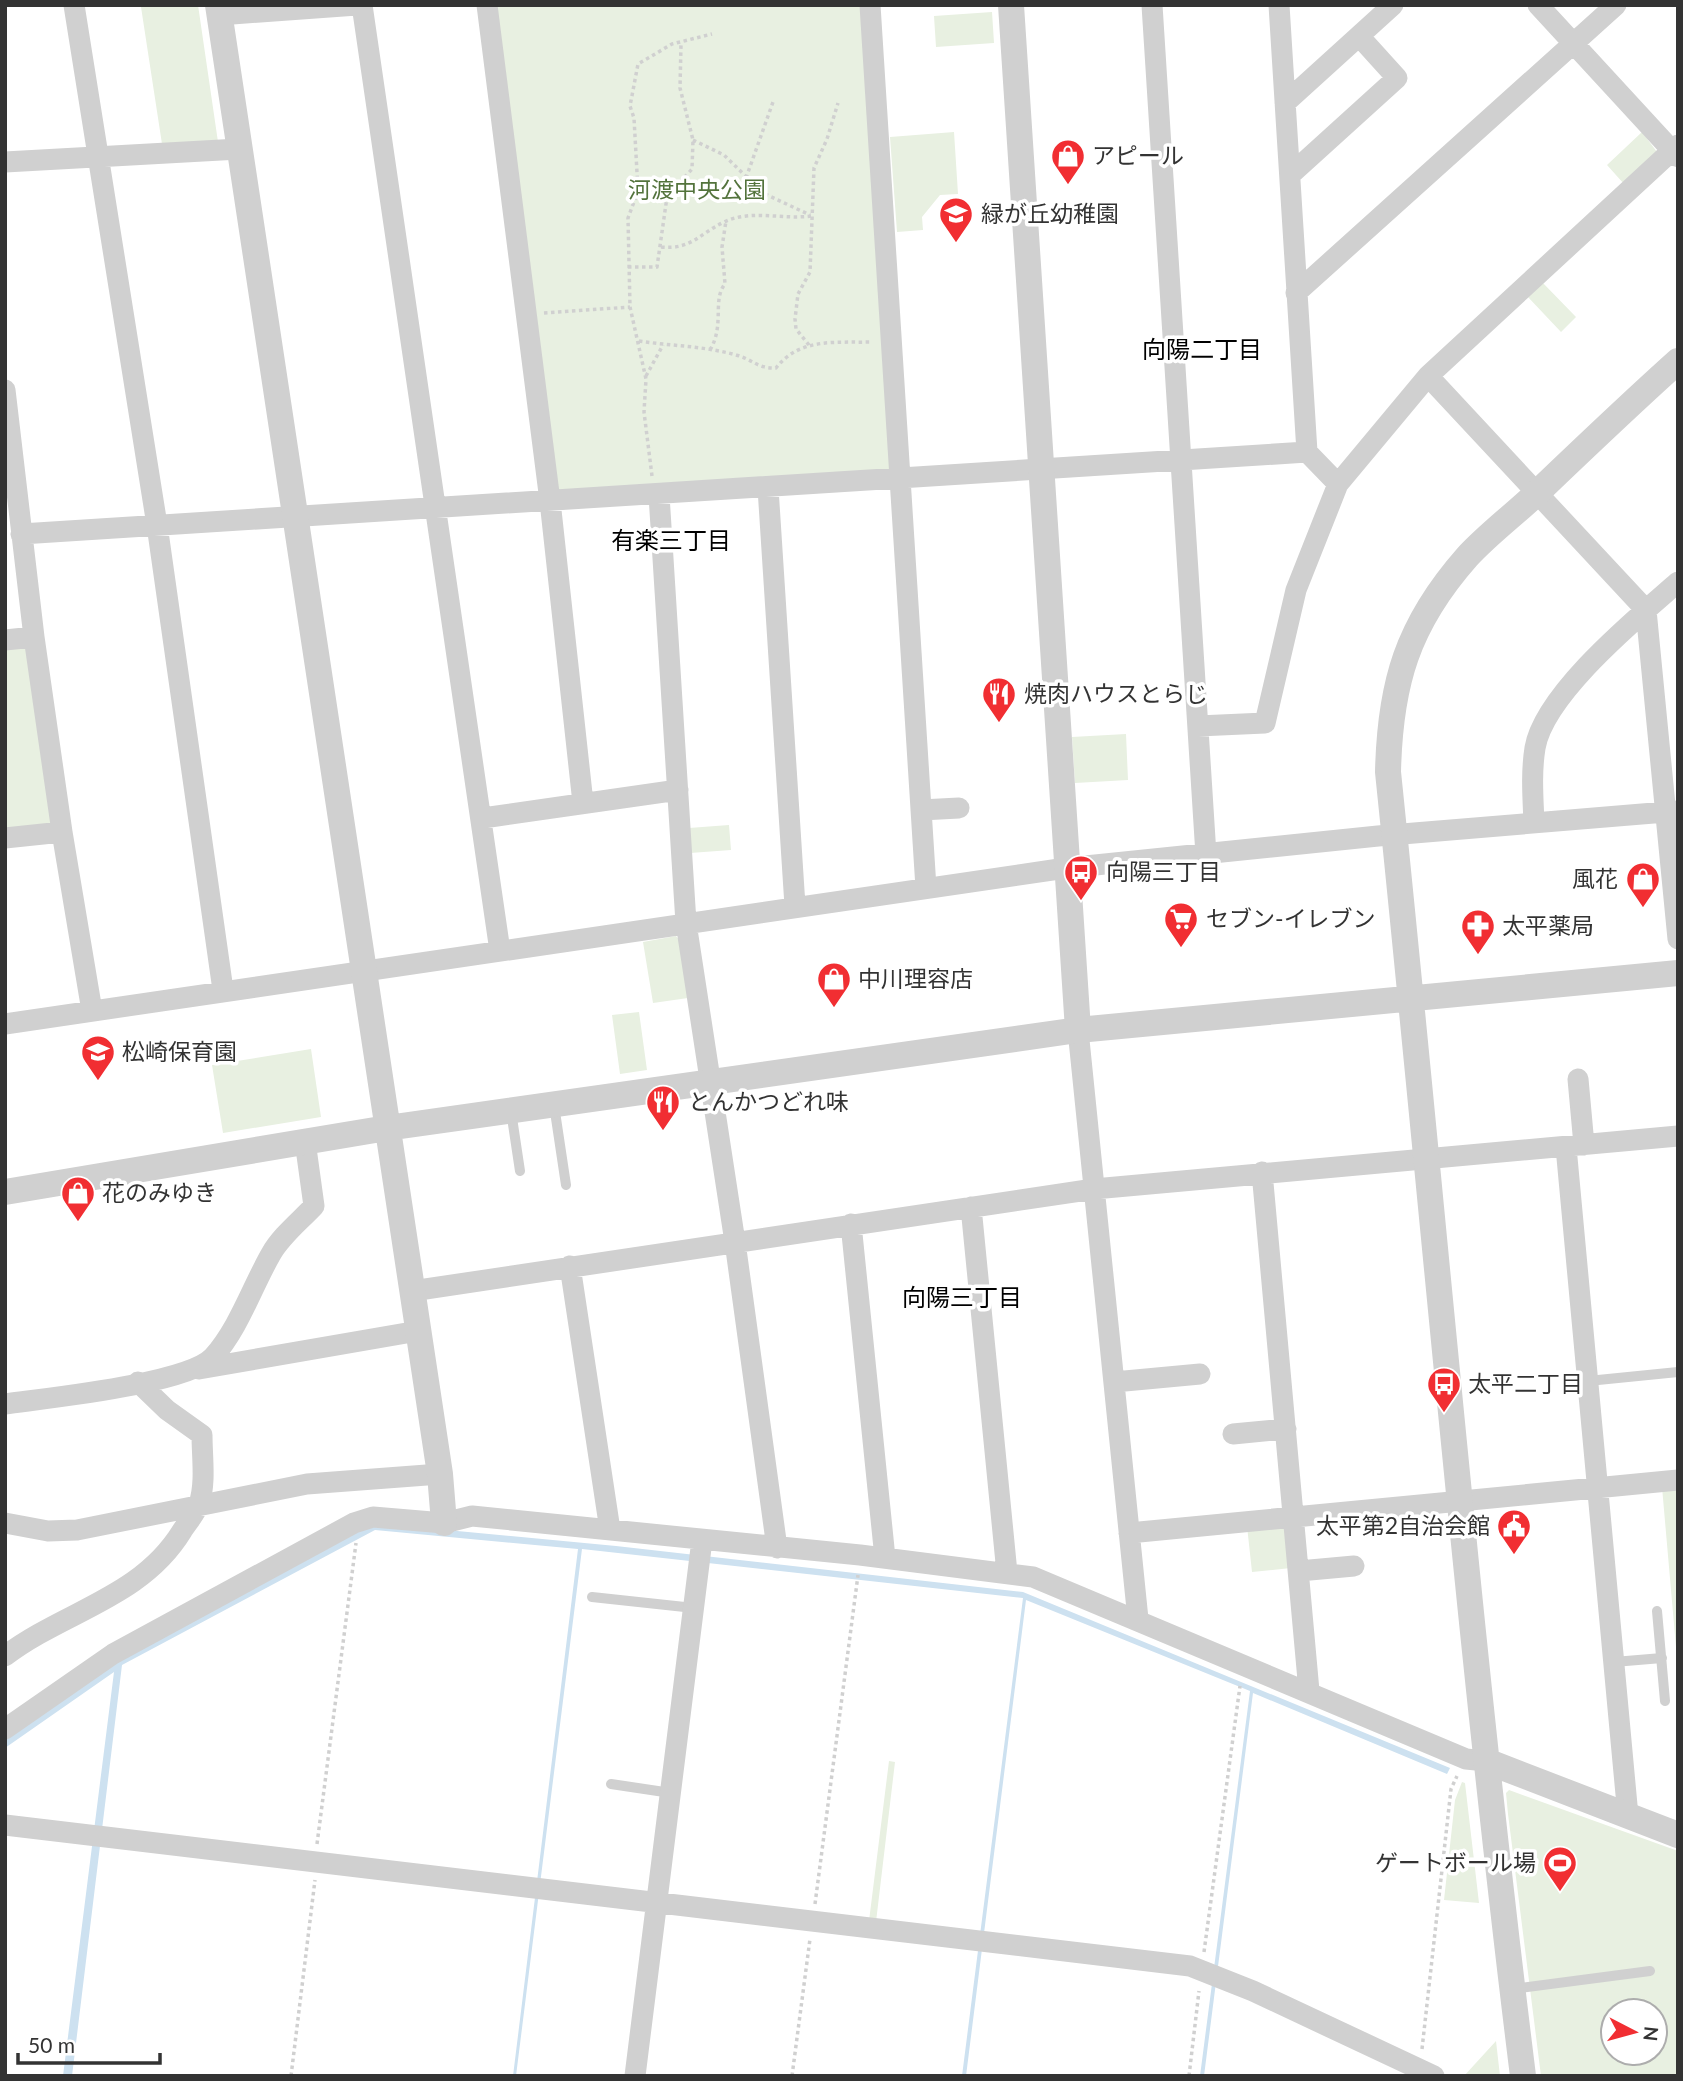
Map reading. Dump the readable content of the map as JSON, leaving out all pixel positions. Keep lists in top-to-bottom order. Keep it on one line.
{"districts":["向陽二丁目","有楽三丁目","向陽三丁目"],"parks":["河渡中央公園"],"places":{"shop":["アピール","風花","中川理容店","花のみゆき"],"school or university":["緑が丘幼稚園","松崎保育園"],"restaurant":["焼肉ハウスとらじ","とんかつどれ味"],"bus stop":["向陽三丁目","太平二丁目"],"supermarket":["セブン-イレブン"],"pharmacy":["太平薬局"],"public building":["太平第2自治会館"],"sports":["ゲートボール場"]},"scale_bar":"50 m","north":"right"}
